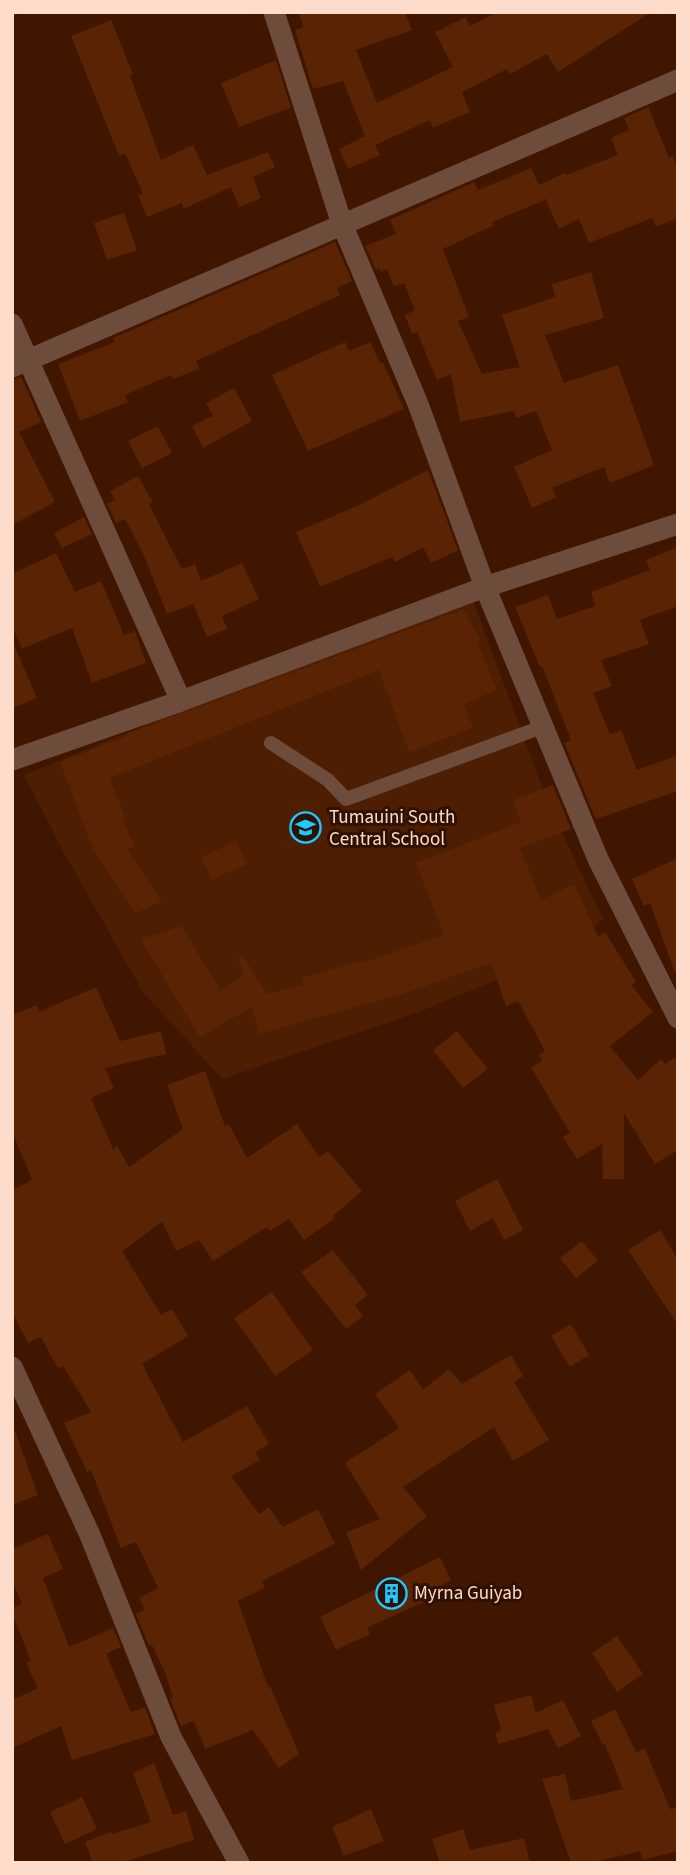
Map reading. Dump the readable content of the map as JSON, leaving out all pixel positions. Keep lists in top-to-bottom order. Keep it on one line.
{"places":{"school or university":["Tumauini South Central School"],"building":["Myrna Guiyab"]}}
